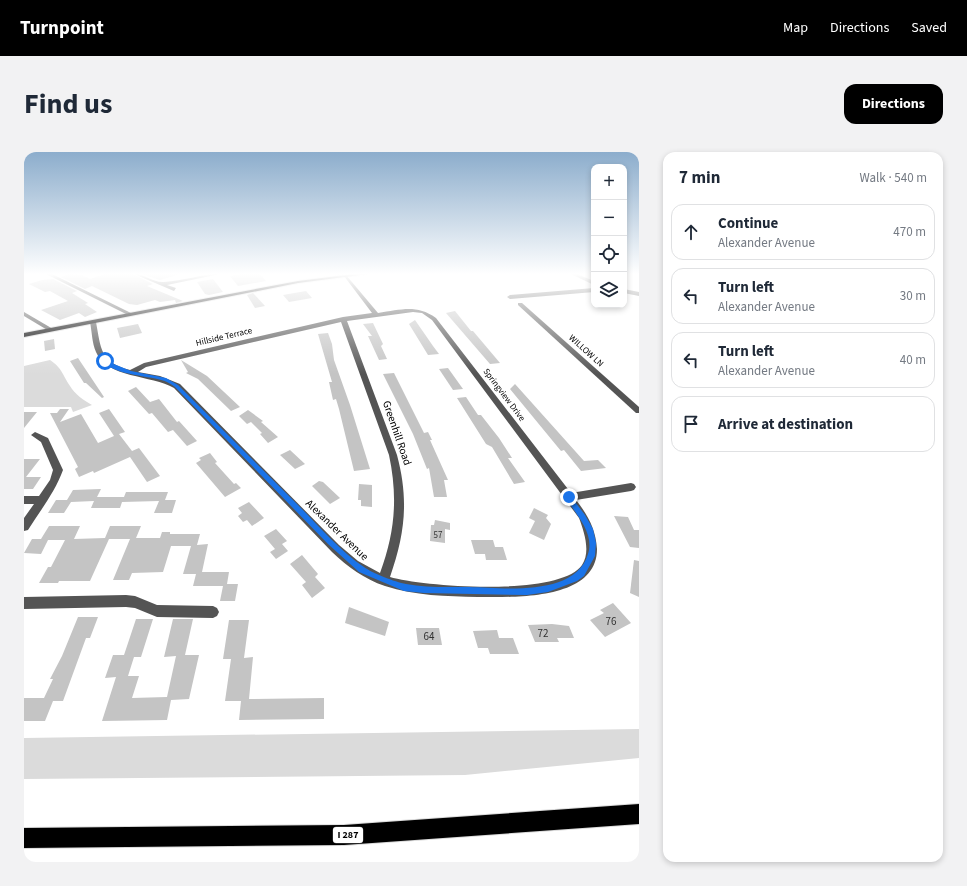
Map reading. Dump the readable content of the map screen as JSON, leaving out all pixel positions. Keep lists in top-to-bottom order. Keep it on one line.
{"streets":{"highway":["I 287"],"street":["Hillside Terrace","WILLOW LN","Springview Drive","Greenhill Road","Alexander Avenue"]},"crossings":[["Hillside Terrace","Springview Drive"],["Hillside Terrace","Greenhill Road"],["Hillside Terrace","Alexander Avenue"],["Springview Drive","Alexander Avenue"],["Greenhill Road","Alexander Avenue"]],"house_numbers":["57","76","72","64"],"page":{"header":"Turnpoint","nav":["Map","Directions","Saved"],"title":"Find us","buttons":"Directions","heading":["7 min","Walk · 540 m"],"map_buttons":["+","−"],"list":[["Continue","Alexander Avenue","470 m"],["Turn left","Alexander Avenue","30 m"],["Turn left","Alexander Avenue","40 m"],"Arrive at destination"]}}
